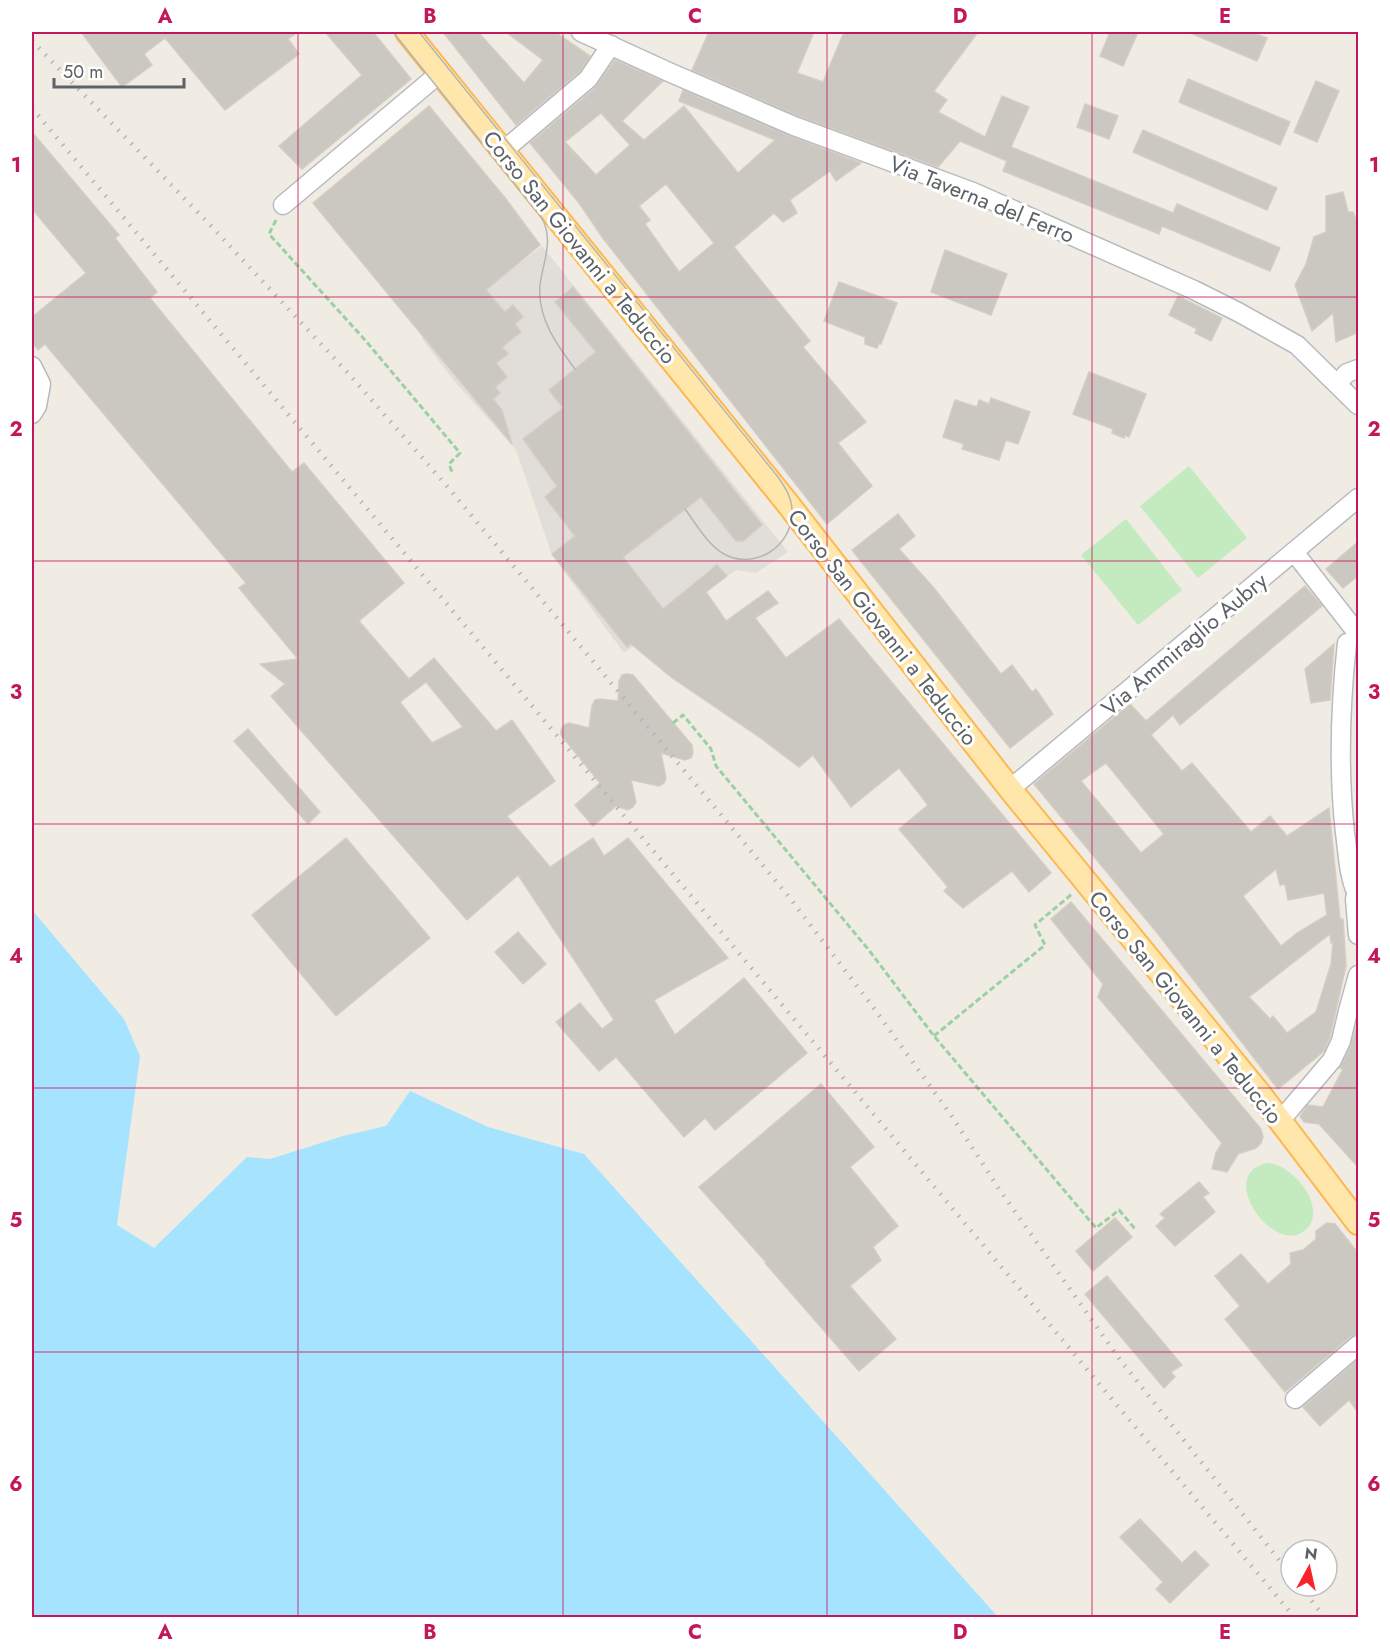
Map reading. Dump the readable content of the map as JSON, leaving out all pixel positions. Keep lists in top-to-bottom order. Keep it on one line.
{"streets":{"main road":["Corso San Giovanni a Teduccio"],"street":["Via Taverna del Ferro","Via Ammiraglio Aubry"]},"crossings":[["Corso San Giovanni a Teduccio","Via Ammiraglio Aubry"]],"scale_bar":"50 m","north":"top","grid":{"columns":["A","B","C","D","E"],"rows":["1","2","3","4","5","6"]}}
